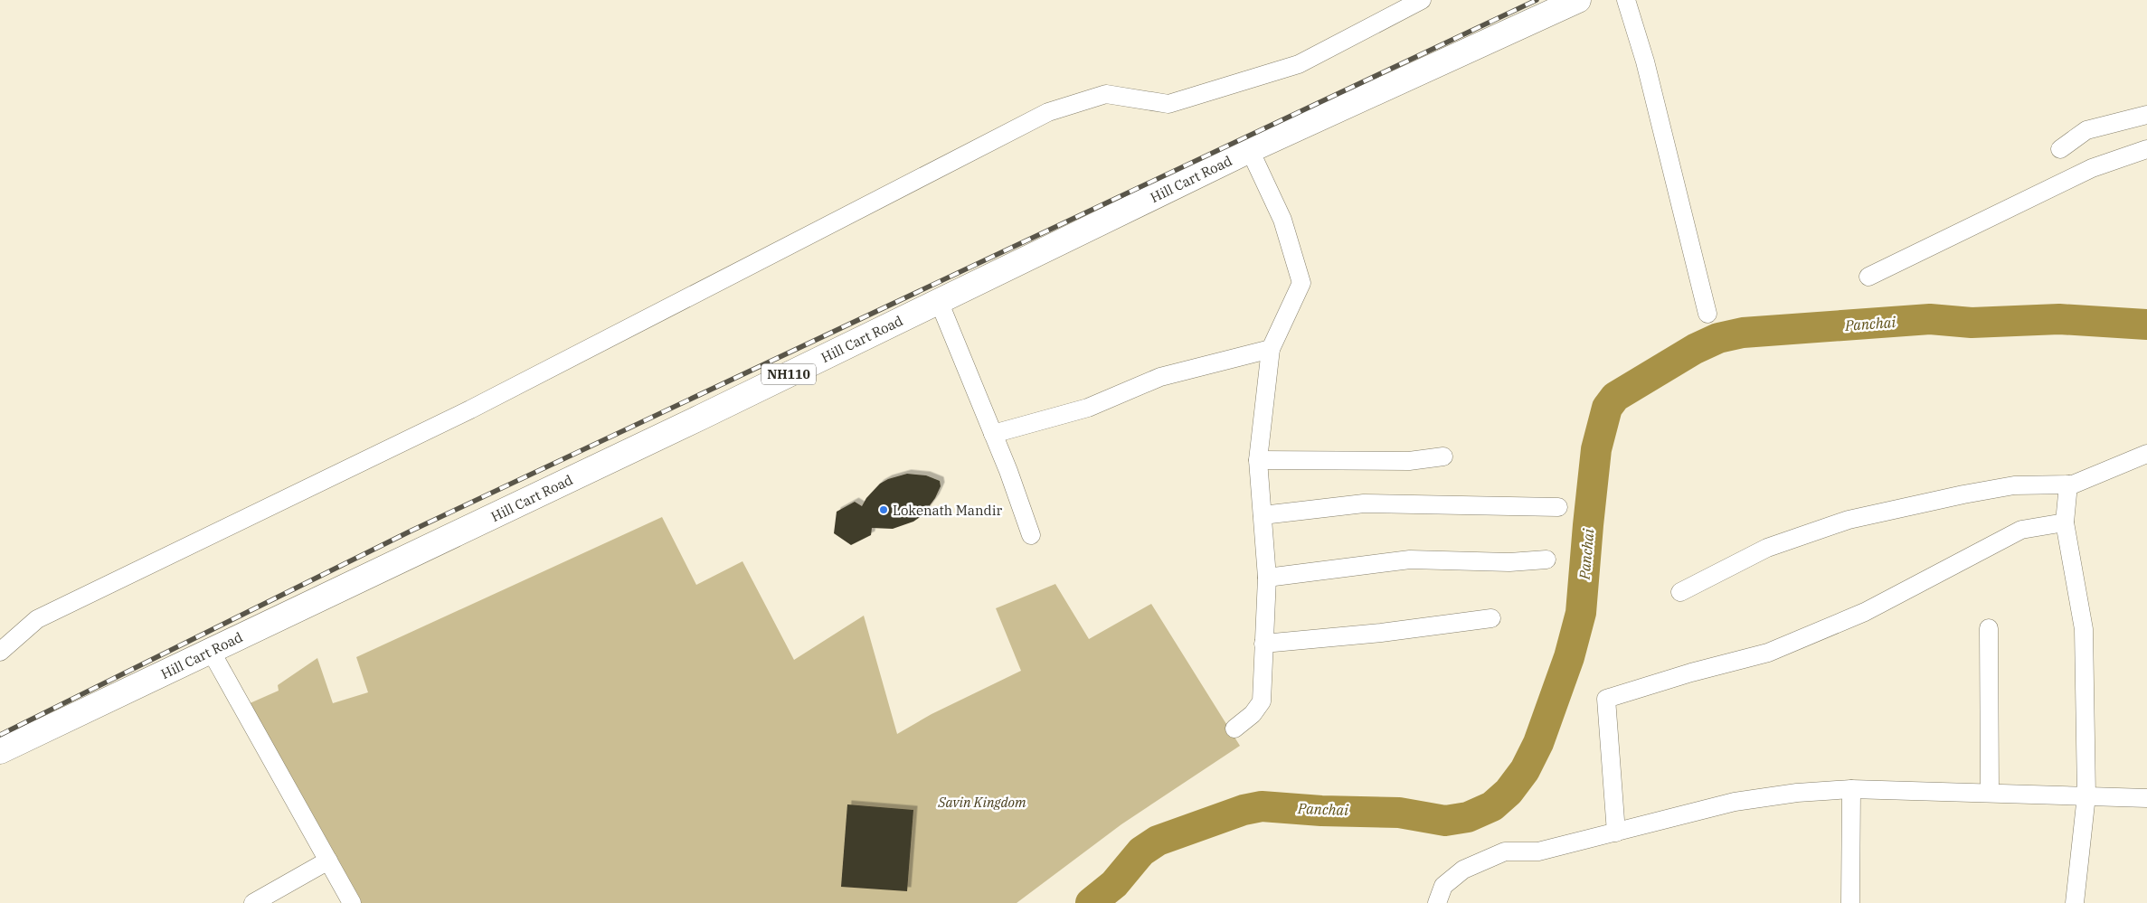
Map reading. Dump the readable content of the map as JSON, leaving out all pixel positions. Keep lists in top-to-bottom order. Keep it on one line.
{"streets":{"highway":["Hill Cart Road","NH110"]},"water":["Panchai"],"parks":["Savin Kingdom"],"places":["Lokenath Mandir"]}
